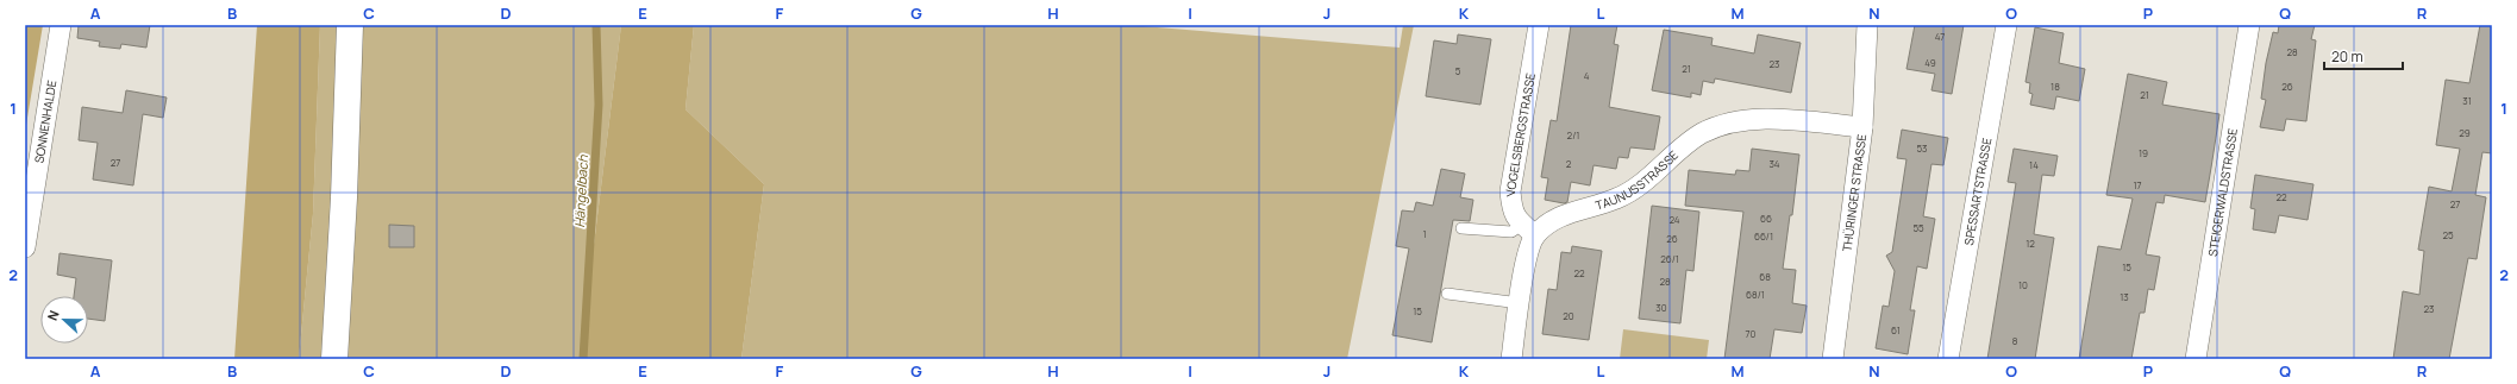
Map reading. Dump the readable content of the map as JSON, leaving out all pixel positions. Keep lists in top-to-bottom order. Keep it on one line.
{"streets":{"street":["SONNENHALDE","VOGELSBERGSTRASSE","TAUNUSSTRASSE","THÜRINGER STRASSE","SPESSARTSTRASSE","STEIGERWALDSTRASSE"]},"crossings":[["VOGELSBERGSTRASSE","TAUNUSSTRASSE"],["TAUNUSSTRASSE","THÜRINGER STRASSE"]],"water":["Hängelbach"],"house_numbers":["47","28","49","23","21","5","4","18","26","21","31","29","2/1","53","19","27","2","34","14","17","22","27","66","24","55","1","25","66/1","26","12","26/1","15","22","68","28","10","68/1","13","30","23","15","20","61","70","8"],"scale_bar":"20 m","north":"left","grid":{"columns":["A","B","C","D","E","F","G","H","I","J","K","L","M","N","O","P","Q","R"],"rows":["1","2"]}}
